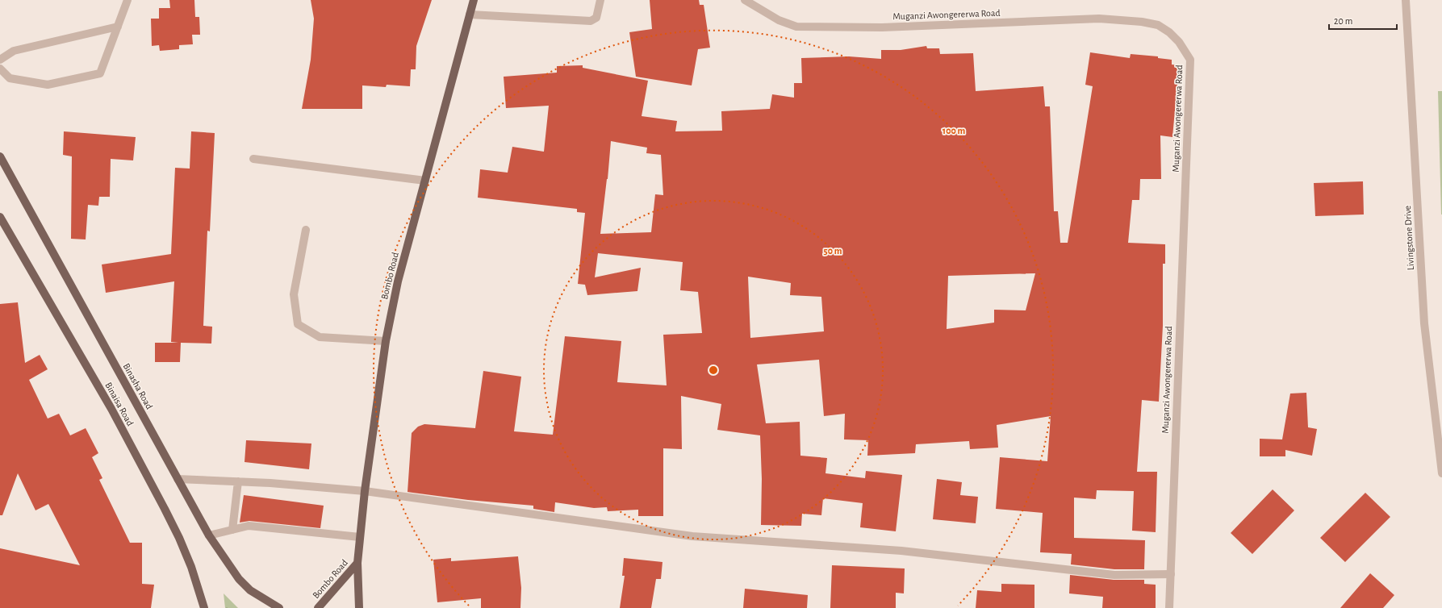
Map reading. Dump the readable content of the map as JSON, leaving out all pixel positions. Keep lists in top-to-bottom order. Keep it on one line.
{"streets":{"main road":["Bombo Road","Binasha Road","Binaisa Road"],"street":["Muganzi Awongererwa Road","Livingstone Drive"]},"scale_bar":"20 m","rings":["100 m","50 m"]}
